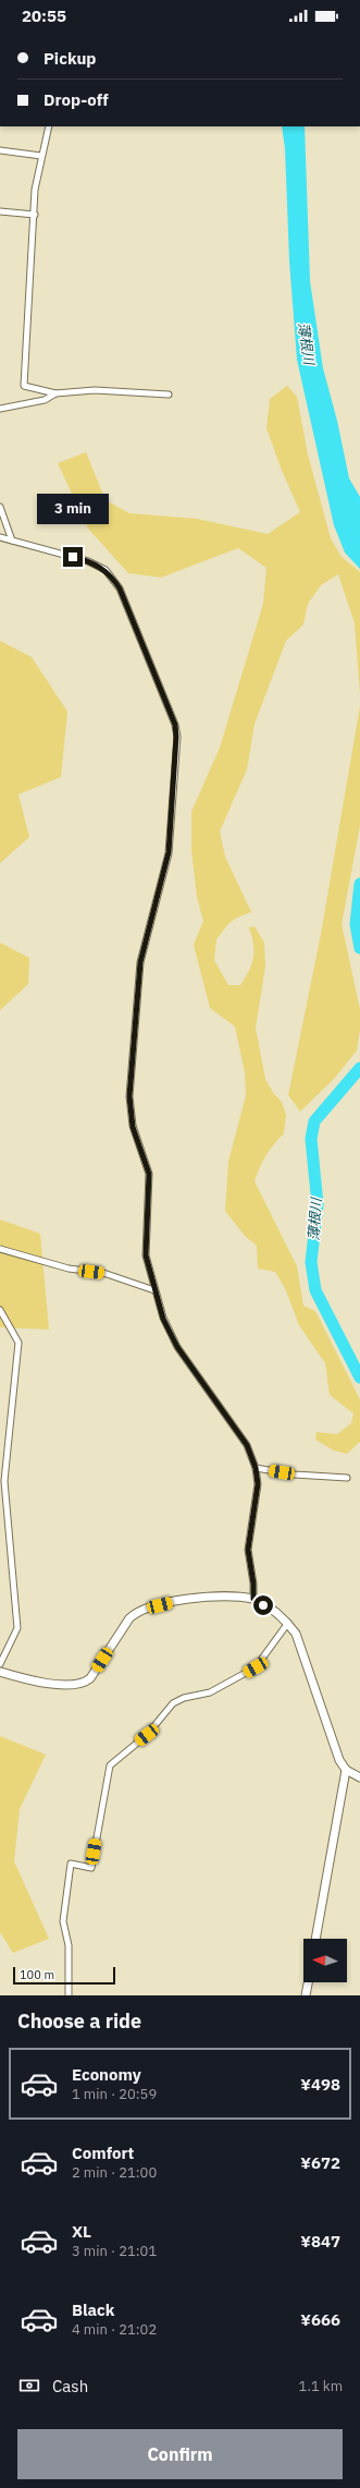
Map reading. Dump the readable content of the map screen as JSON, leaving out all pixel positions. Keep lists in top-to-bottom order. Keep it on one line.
{"water":["薄根川"],"scale_bar":"100 m","north":"left","page":{"status":"20:55","banner":["Pickup","Drop-off"],"bubble":"3 min","scale":"100 m","heading":"Choose a ride","list":[{"name":"Economy","note":"1 min · 20:59","value":"¥498"},{"name":"Comfort","note":"2 min · 21:00","value":"¥672"},{"name":"XL","note":"3 min · 21:01","value":"¥847"},{"name":"Black","note":"4 min · 21:02","value":"¥666"}],"pay":["Cash","1.1 km"],"buttons":"Confirm"}}
